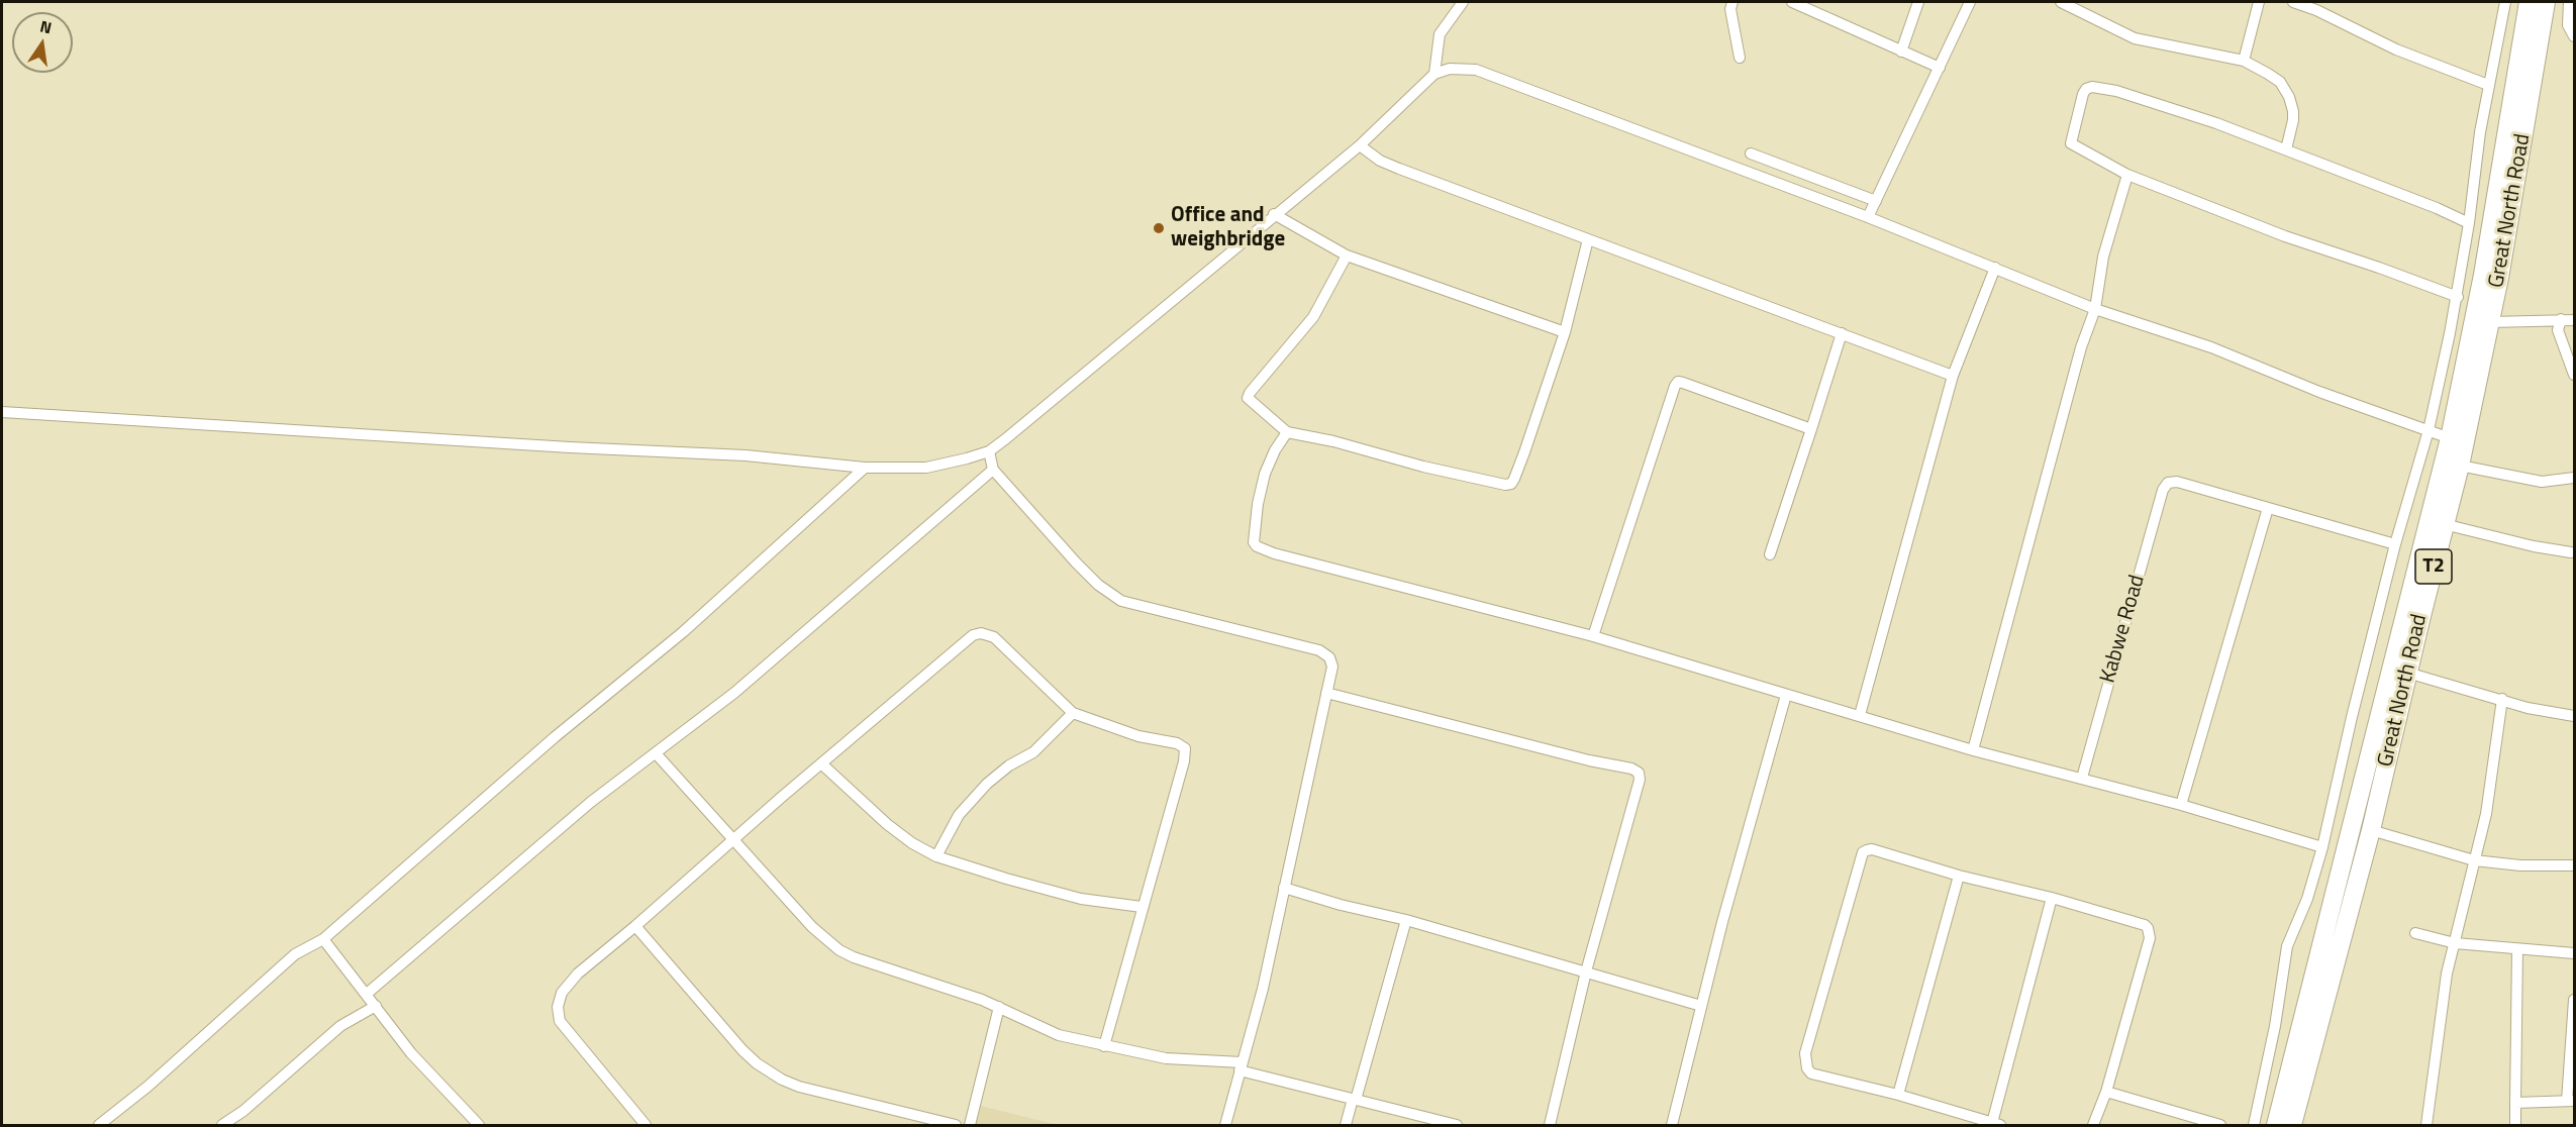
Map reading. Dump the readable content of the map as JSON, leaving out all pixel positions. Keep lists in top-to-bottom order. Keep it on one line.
{"streets":{"main road":["Great North Road","T2"],"street":["Kabwe Road"]},"places":["Office and weighbridge"],"north":"top"}
